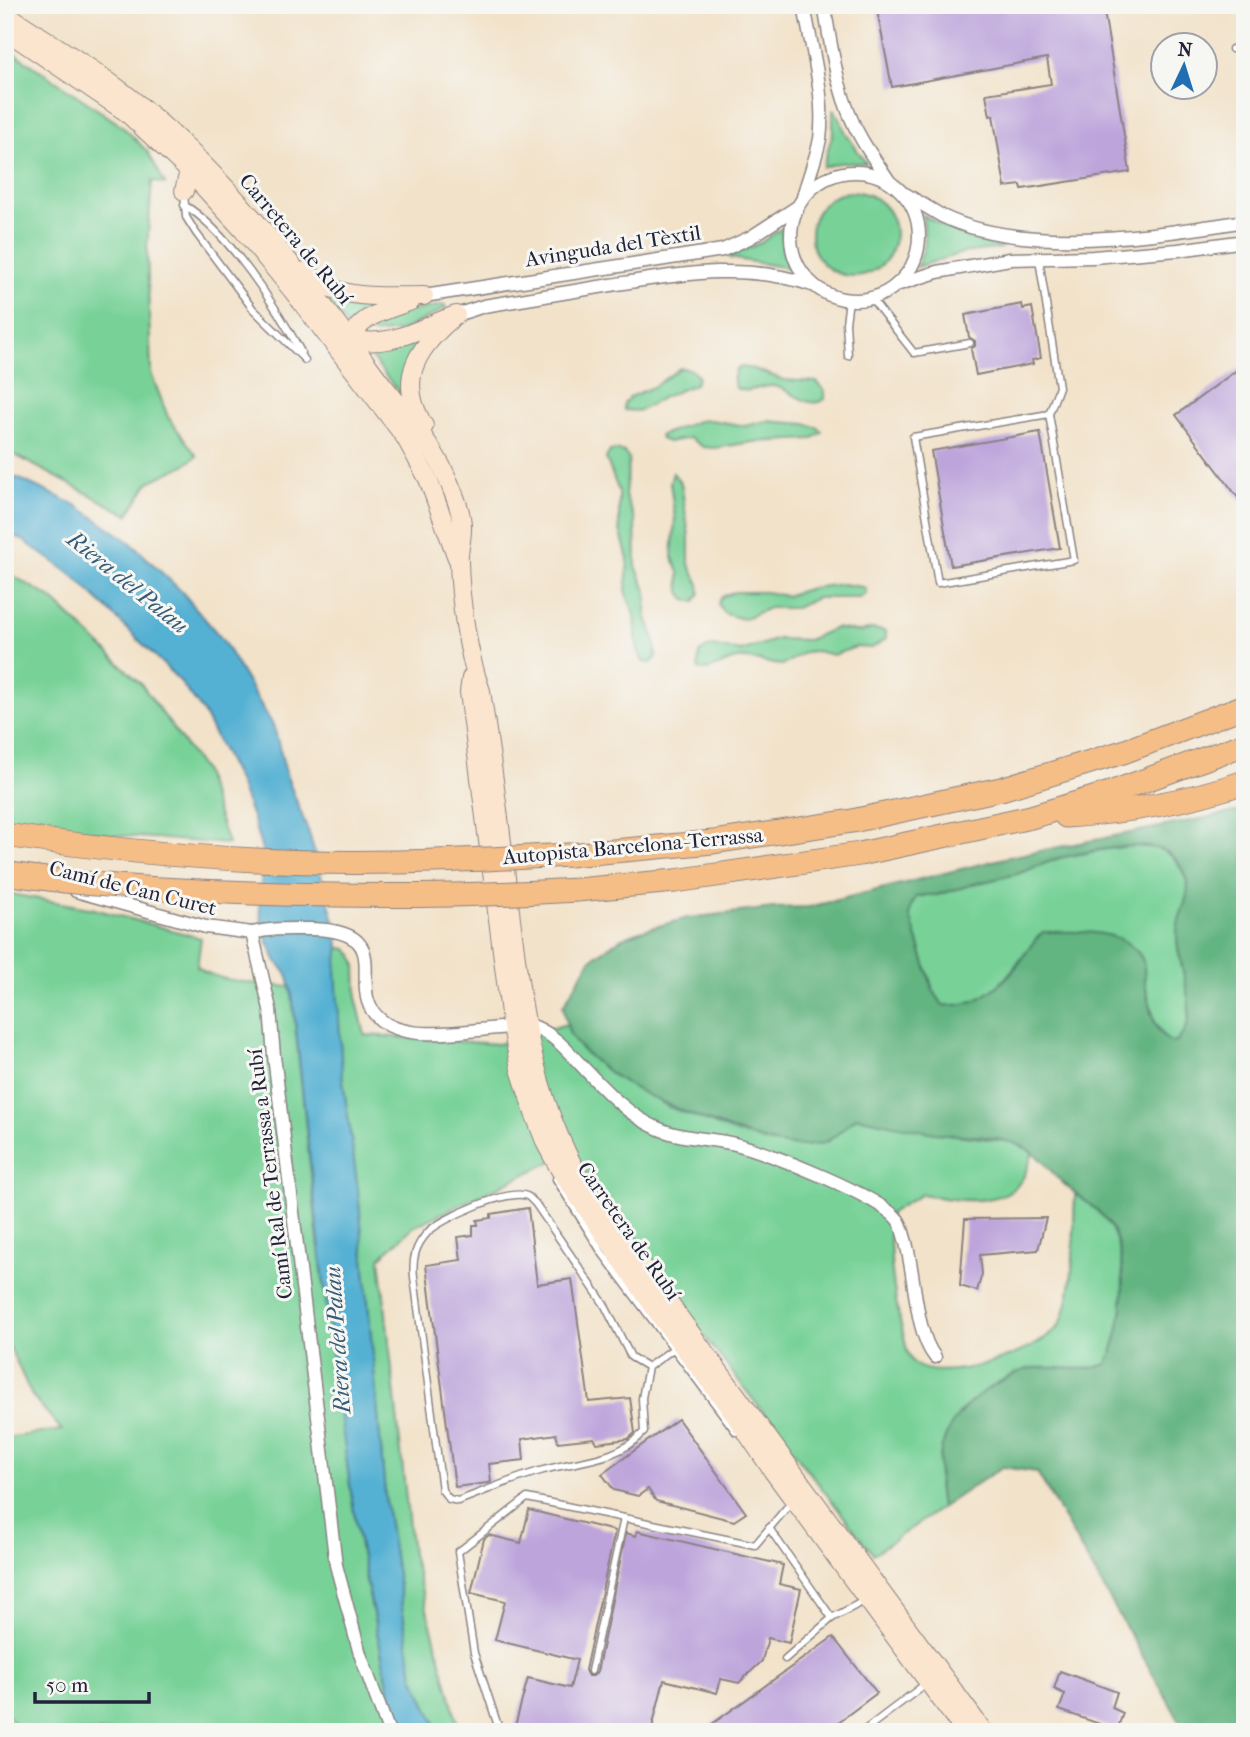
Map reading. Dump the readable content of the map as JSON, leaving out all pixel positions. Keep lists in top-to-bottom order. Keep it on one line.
{"streets":{"highway":["Autopista Barcelona-Terrassa"],"main road":["Carretera de Rubí"],"street":["Avinguda del Tèxtil","Camí de Can Curet","Camí Ral de Terrassa a Rubí"]},"crossings":[["Camí de Can Curet","Camí Ral de Terrassa a Rubí"]],"water":["Riera del Palau"],"scale_bar":"50 m","north":"top"}
